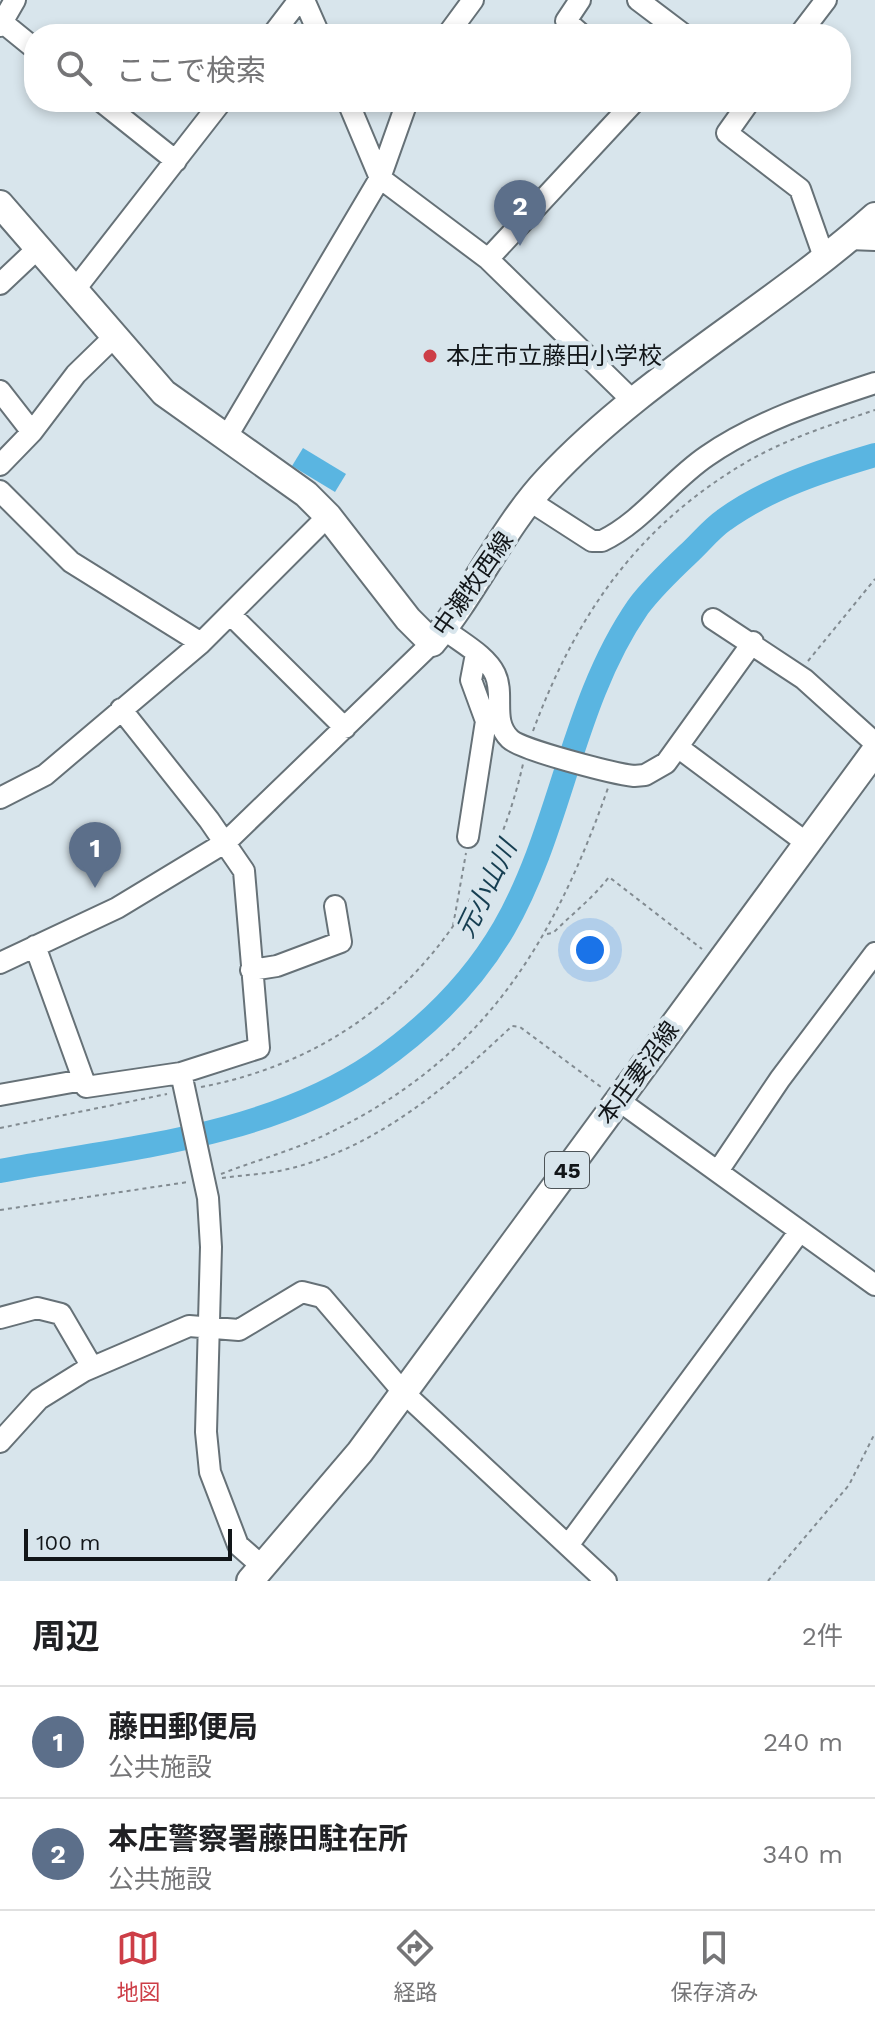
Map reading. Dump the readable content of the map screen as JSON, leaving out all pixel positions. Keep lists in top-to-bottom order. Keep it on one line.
{"streets":{"main road":["中瀬牧西線","本庄妻沼線","45"]},"water":["元小山川"],"places":["本庄市立藤田小学校"],"scale_bar":"100 m","page":{"search":"ここで検索","pins":["2","1"],"scale":"100 m","heading":["周辺","2件"],"list":[{"mark":"1","name":"藤田郵便局","note":"公共施設","value":"240 m"},{"mark":"2","name":"本庄警察署藤田駐在所","note":"公共施設","value":"340 m"}],"nav":["地図","経路","保存済み"]}}
